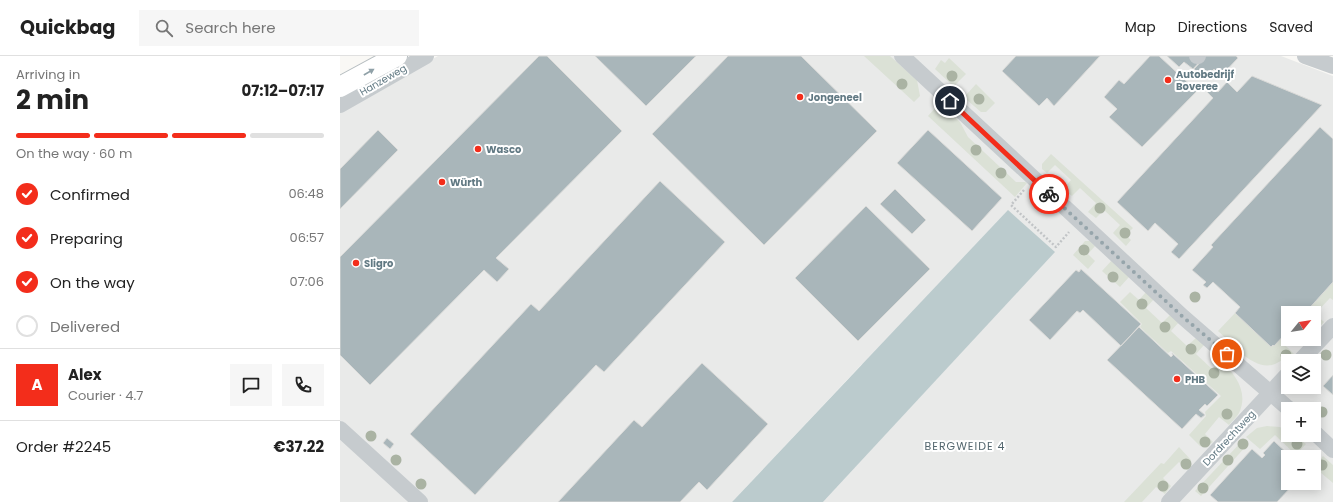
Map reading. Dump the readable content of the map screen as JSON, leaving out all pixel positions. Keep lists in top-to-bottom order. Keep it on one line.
{"streets":{"main road":["Hanzeweg"],"street":["Dordrechtweg"]},"one_way":["Hanzeweg"],"districts":["BERGWEIDE 4"],"places":["Autobedrijf Boveree","Jongeneel","Wasco","Würth","Sligro","PHB"],"north":"top right","page":{"header":"Quickbag","search":"Search here","nav":["Map","Directions","Saved"],"heading":["2 min","Arriving in","07:12–07:17"],"panel":["Alex","Courier · 4.7","Order #2245","€37.22"],"bar":"On the way · 60 m","list":[["Confirmed","06:48"],["Preparing","06:57"],["On the way","07:06"],"Delivered"],"map_buttons":["+","−"],"round":"A"}}
